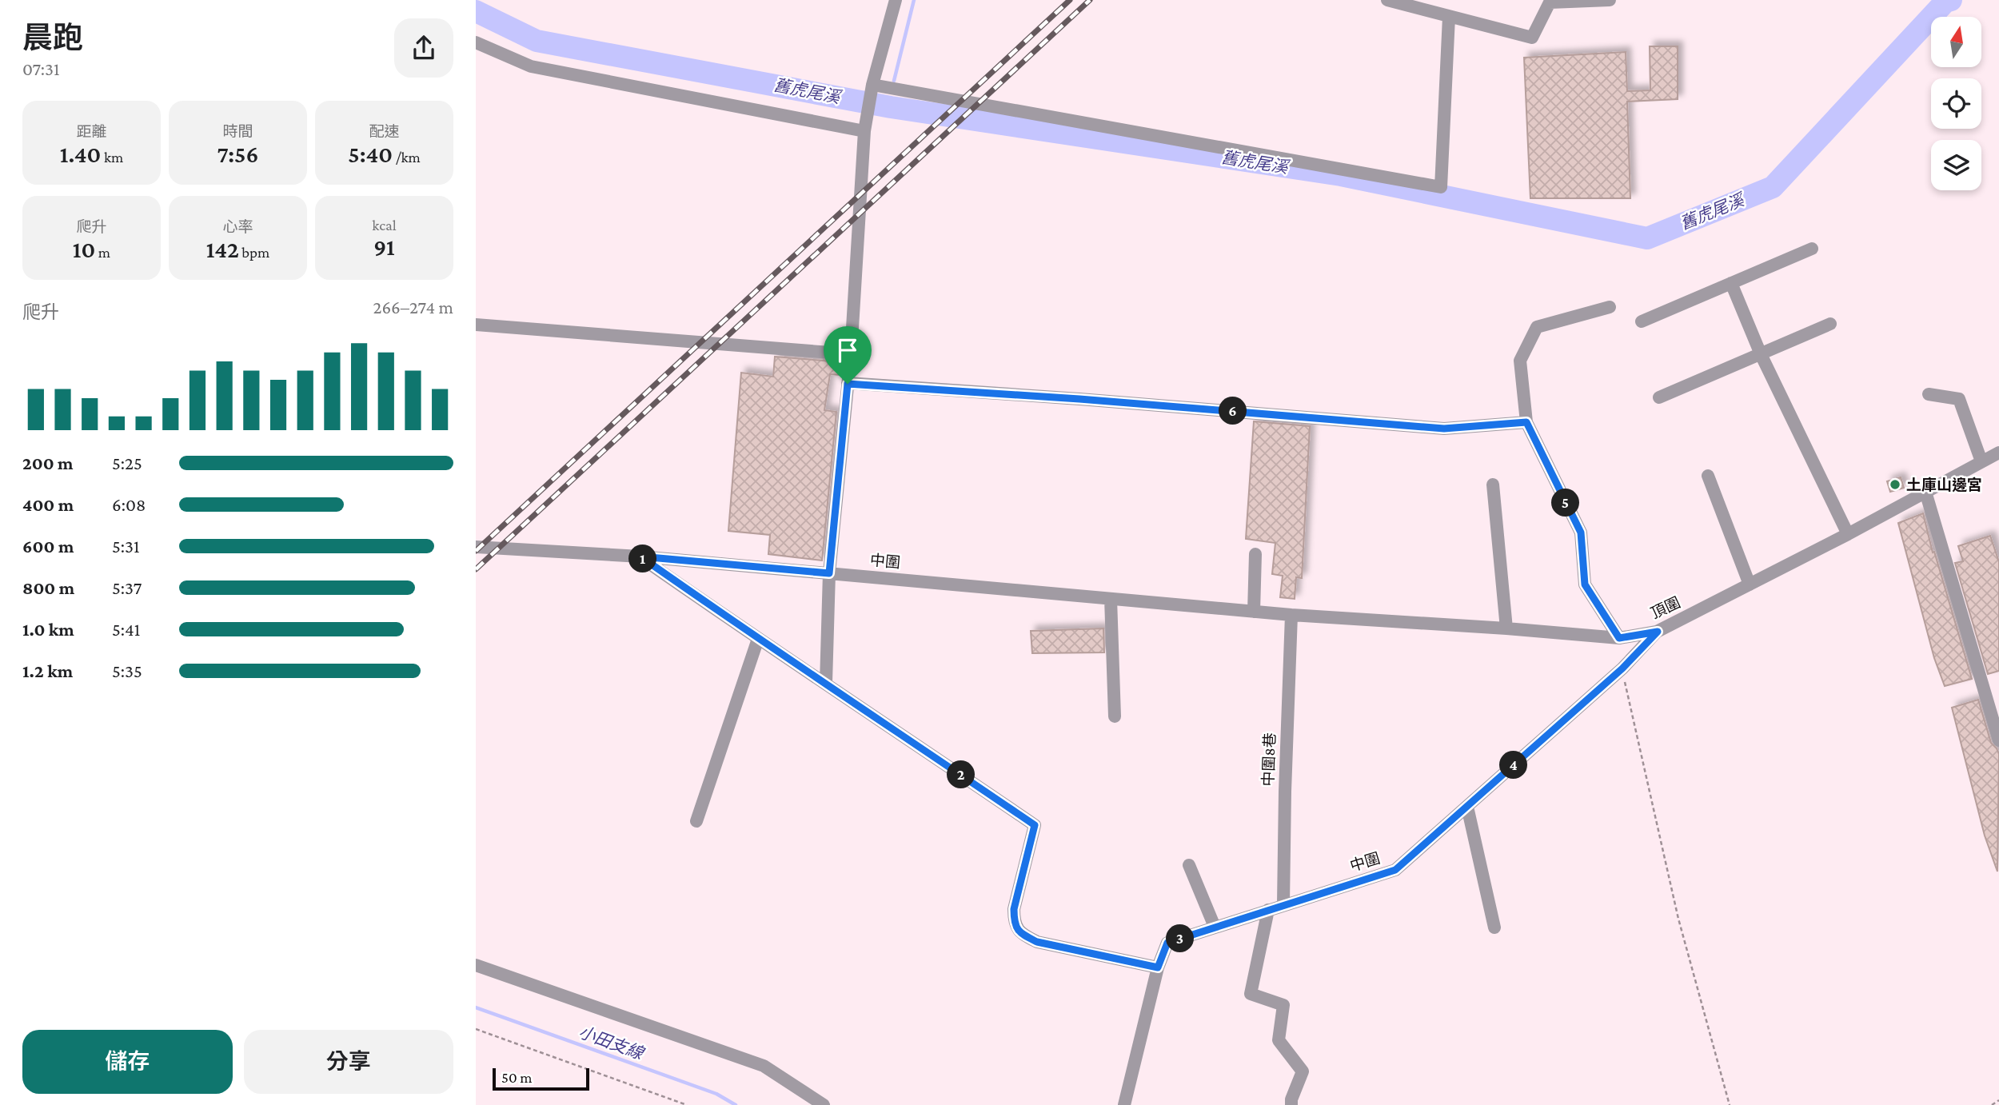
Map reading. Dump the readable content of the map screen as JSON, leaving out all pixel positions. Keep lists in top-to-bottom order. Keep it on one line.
{"streets":{"street":["中圍","頂圍","中圍8巷"]},"crossings":[["中圍","頂圍"],["中圍","中圍8巷"],["頂圍","中圍8巷"]],"water":["舊虎尾溪","小田支線"],"places":["土庫山邊宮"],"scale_bar":"50 m","north":"top","page":{"heading":["晨跑","07:31"],"stats":[["距離","1.40 km"],["時間","7:56"],["配速","5:40 /km"],["爬升","10 m"],["心率","142 bpm"],["kcal","91"]],"chart":["爬升","266–274 m"],"pins":["6","5","1","4","2","3"],"list":[{"name":"200 m","note":"5:25"},{"name":"400 m","note":"6:08"},{"name":"600 m","note":"5:31"},{"name":"800 m","note":"5:37"},{"name":"1.0 km","note":"5:41"},{"name":"1.2 km","note":"5:35"}],"buttons":["儲存","分享"],"scale":"50 m"}}
